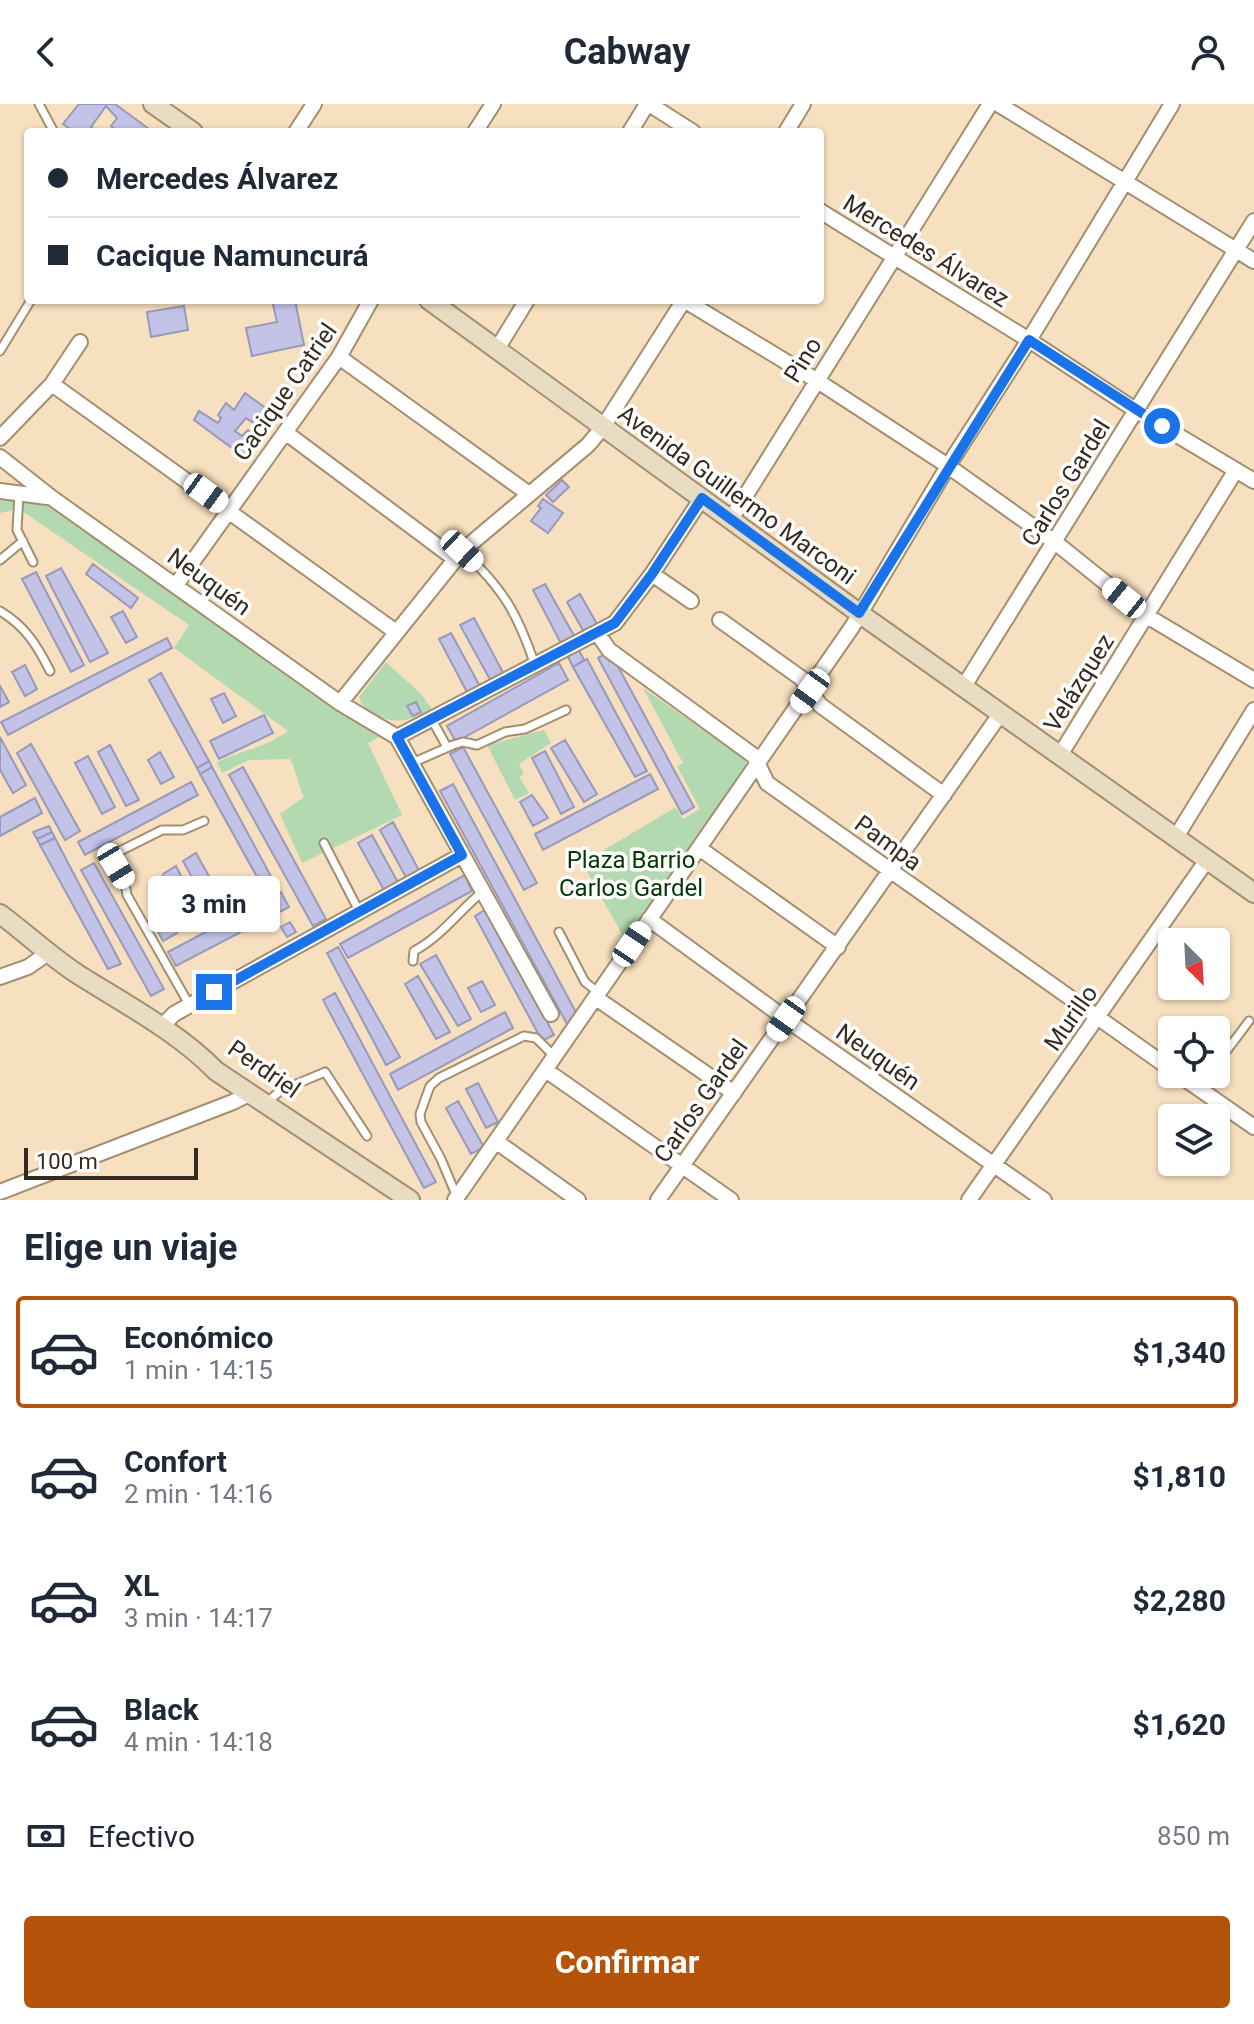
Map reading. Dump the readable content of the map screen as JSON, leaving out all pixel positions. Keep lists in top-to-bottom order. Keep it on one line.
{"streets":{"main road":["Avenida Guillermo Marconi","Perdriel"],"street":["Mercedes Álvarez","Pino","Cacique Catriel","Carlos Gardel","Neuquén","Velázquez","Pampa","Murillo"]},"crossings":[["Mercedes Álvarez","Pino"],["Mercedes Álvarez","Carlos Gardel"],["Mercedes Álvarez","Velázquez"],["Pino","Avenida Guillermo Marconi"],["Cacique Catriel","Neuquén"],["Carlos Gardel","Avenida Guillermo Marconi"],["Carlos Gardel","Neuquén"],["Carlos Gardel","Pampa"],["Avenida Guillermo Marconi","Velázquez"],["Avenida Guillermo Marconi","Murillo"],["Neuquén","Murillo"],["Pampa","Murillo"]],"parks":["Plaza Barrio Carlos Gardel"],"scale_bar":"100 m","north":"bottom right","page":{"header":"Cabway","banner":["Mercedes Álvarez","Cacique Namuncurá"],"bubble":"3 min","scale":"100 m","heading":"Elige un viaje","list":[{"name":"Económico","note":"1 min · 14:15","value":"$1,340"},{"name":"Confort","note":"2 min · 14:16","value":"$1,810"},{"name":"XL","note":"3 min · 14:17","value":"$2,280"},{"name":"Black","note":"4 min · 14:18","value":"$1,620"}],"pay":["Efectivo","850 m"],"buttons":"Confirmar"}}
